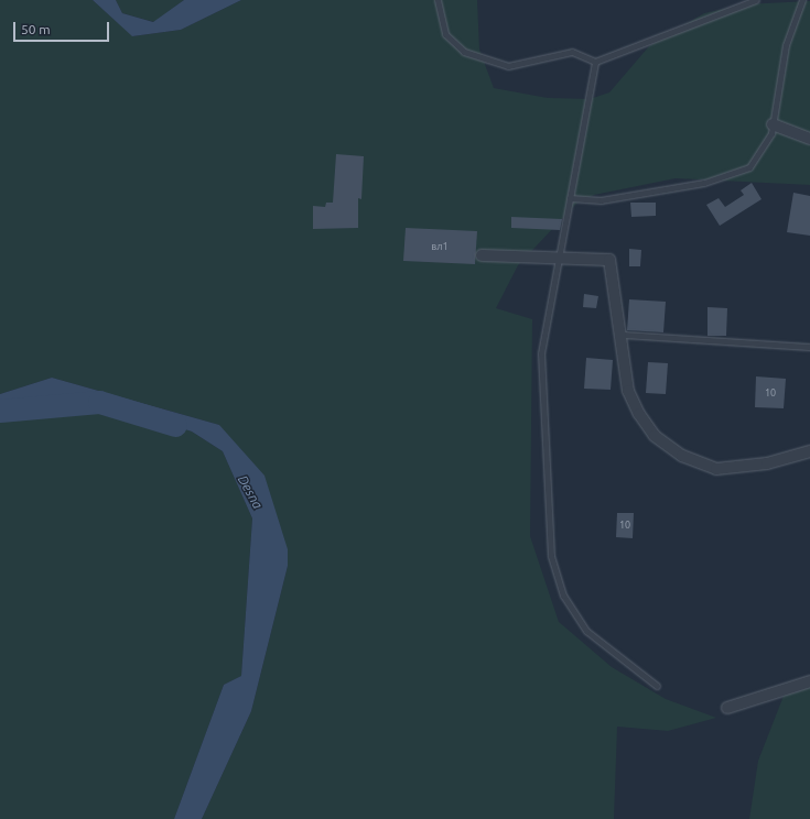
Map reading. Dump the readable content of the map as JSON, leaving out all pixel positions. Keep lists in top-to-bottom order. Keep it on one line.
{"water":["Desna"],"house_numbers":["вл1","10","10"],"scale_bar":"50 m"}
